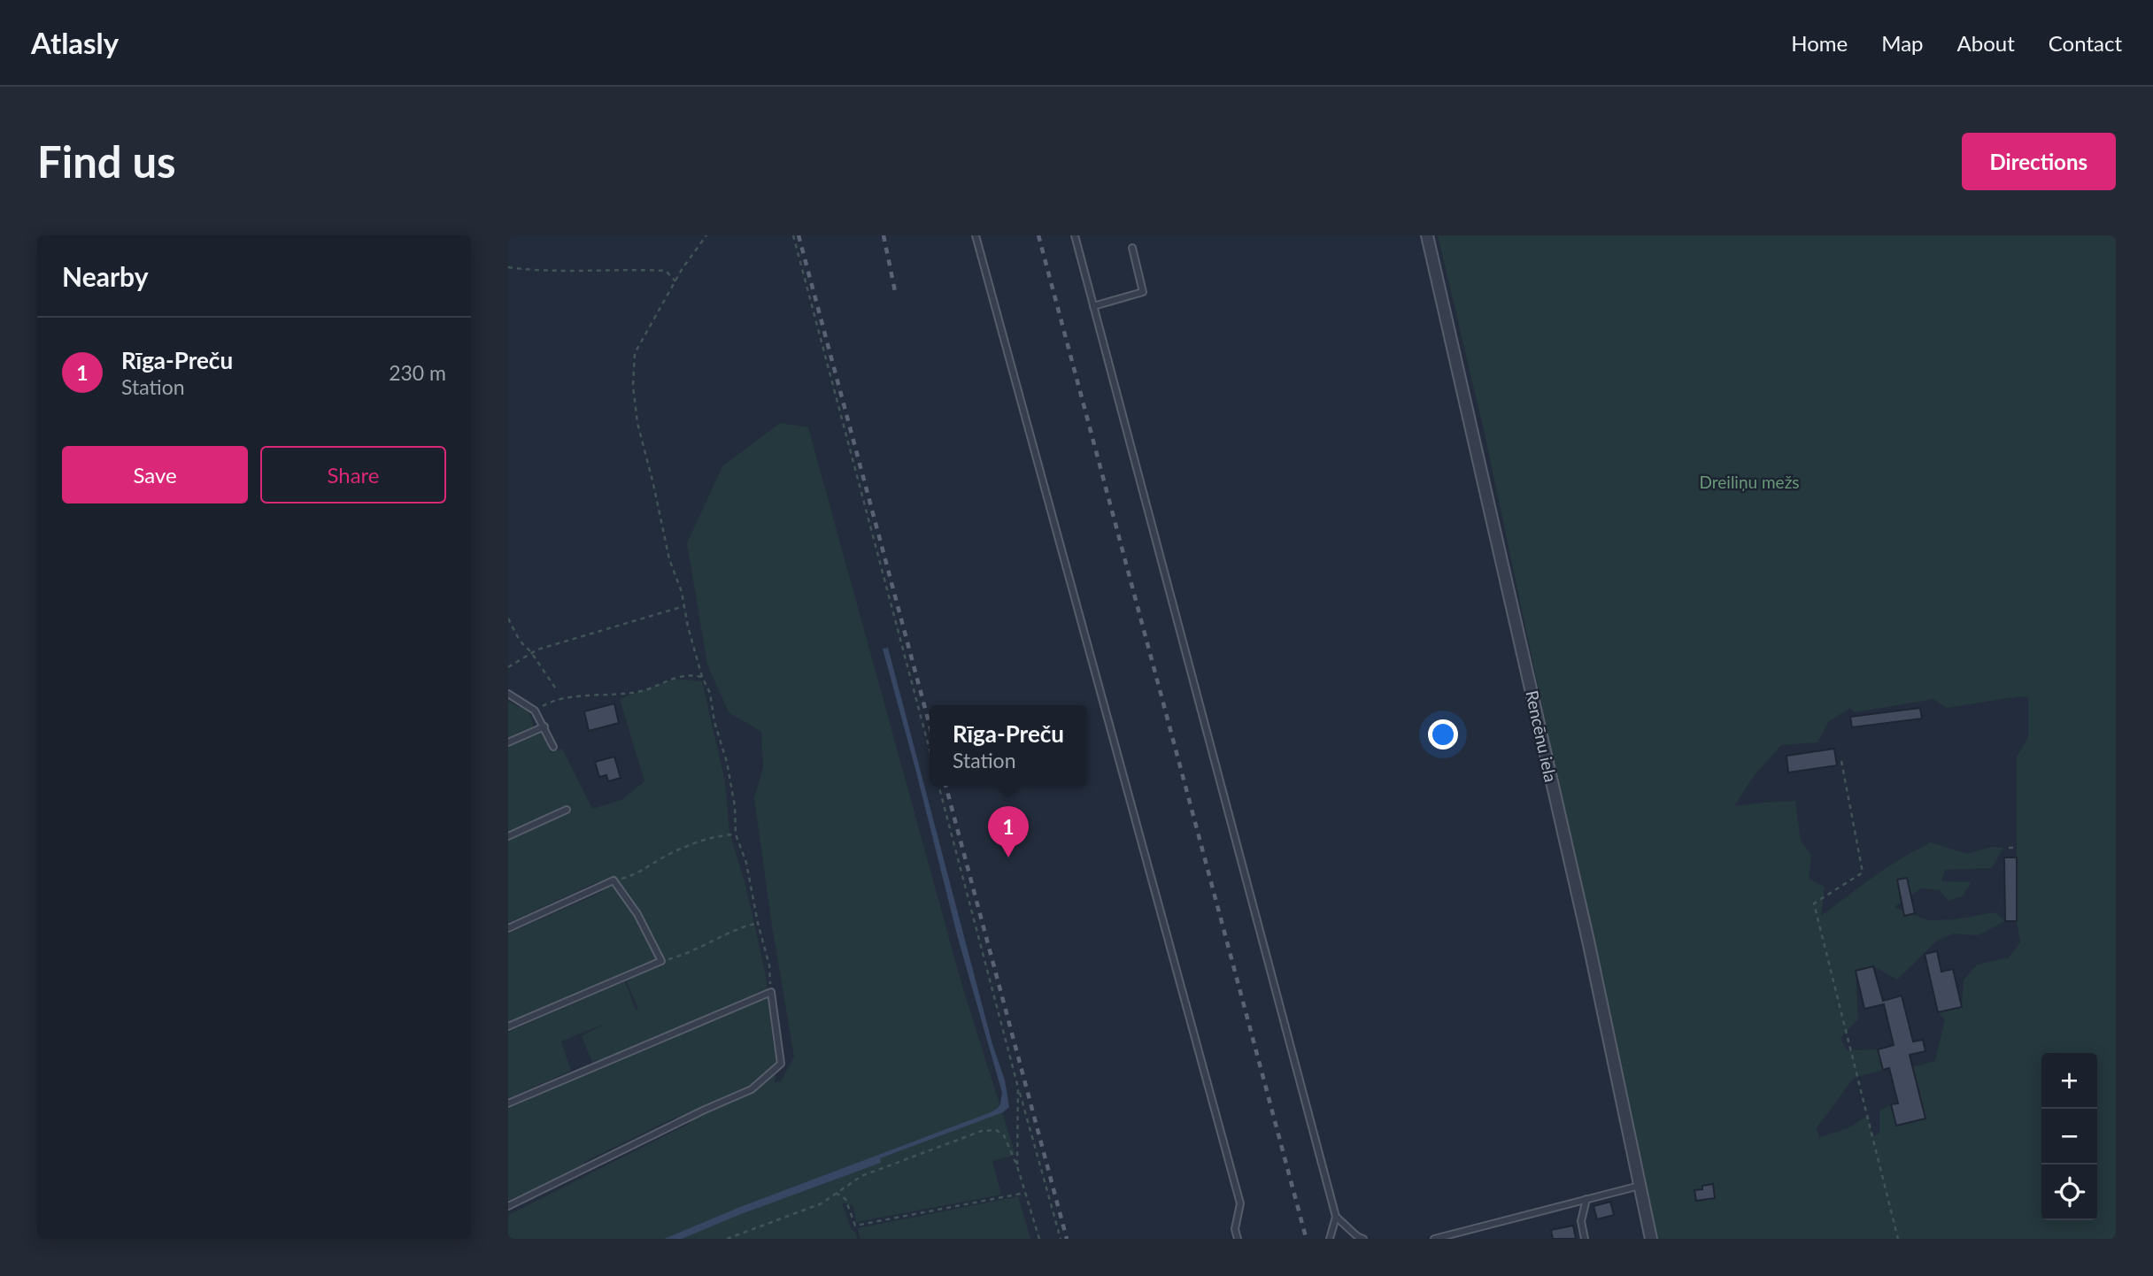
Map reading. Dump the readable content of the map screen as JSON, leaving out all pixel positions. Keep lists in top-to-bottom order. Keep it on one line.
{"streets":{"street":["Rencēnu iela"]},"parks":["Dreiliņu mežs"],"page":{"header":"Atlasly","nav":["Home","Map","About","Contact"],"buttons":["Directions",["Save","Share"]],"title":"Find us","heading":"Nearby","list":[{"mark":"1","name":"Rīga-Preču","note":"Station","value":"230 m"}],"popup":["Rīga-Preču","Station"],"pins":"1","map_buttons":["+","−"]}}
